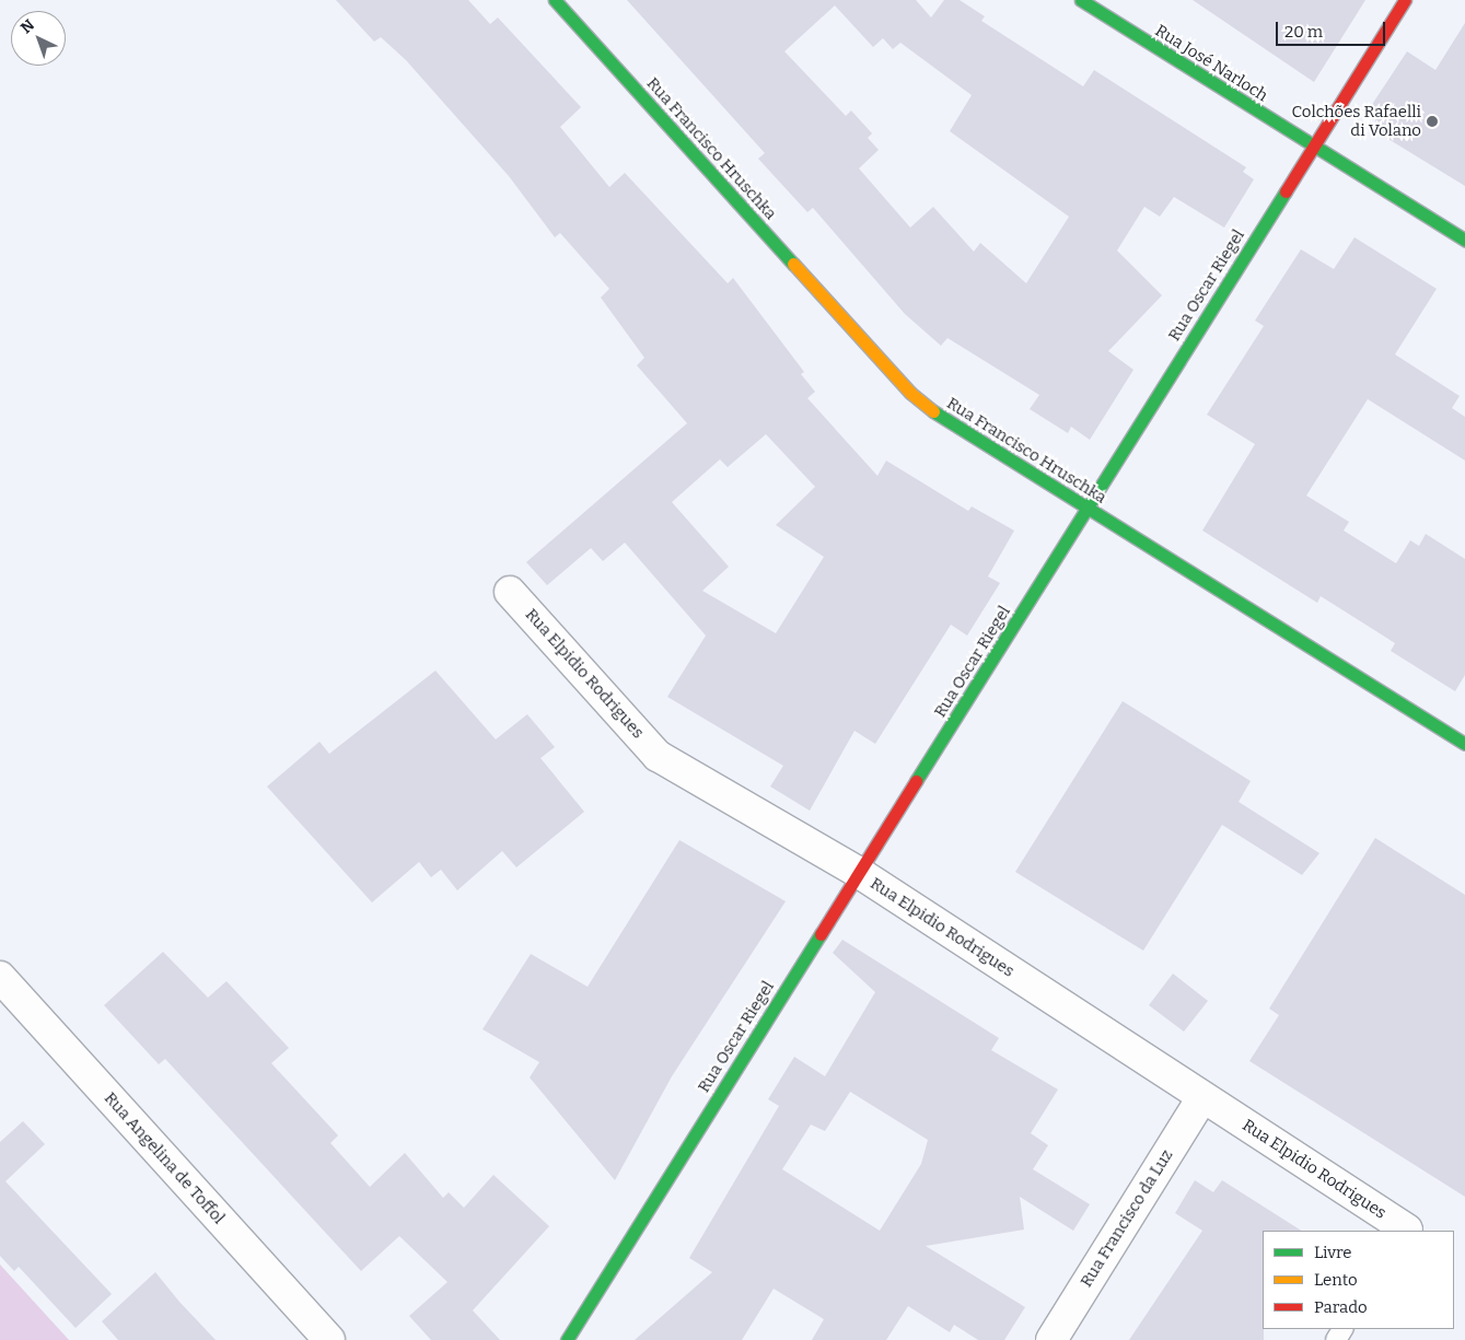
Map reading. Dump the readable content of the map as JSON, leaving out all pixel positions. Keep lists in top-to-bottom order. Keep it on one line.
{"streets":{"street":["Rua José Narloch","Rua Francisco Hruschka","Rua Oscar Riegel","Rua Elpidio Rodrigues","Rua Angelina de Toffol","Rua Francisco da Luz"]},"crossings":[["Rua José Narloch","Rua Oscar Riegel"],["Rua Francisco Hruschka","Rua Oscar Riegel"],["Rua Oscar Riegel","Rua Elpidio Rodrigues"],["Rua Elpidio Rodrigues","Rua Francisco da Luz"]],"places":["Colchões Rafaelli di Volano"],"legend":["Livre","Lento","Parado"],"scale_bar":"20 m","north":"top left"}
